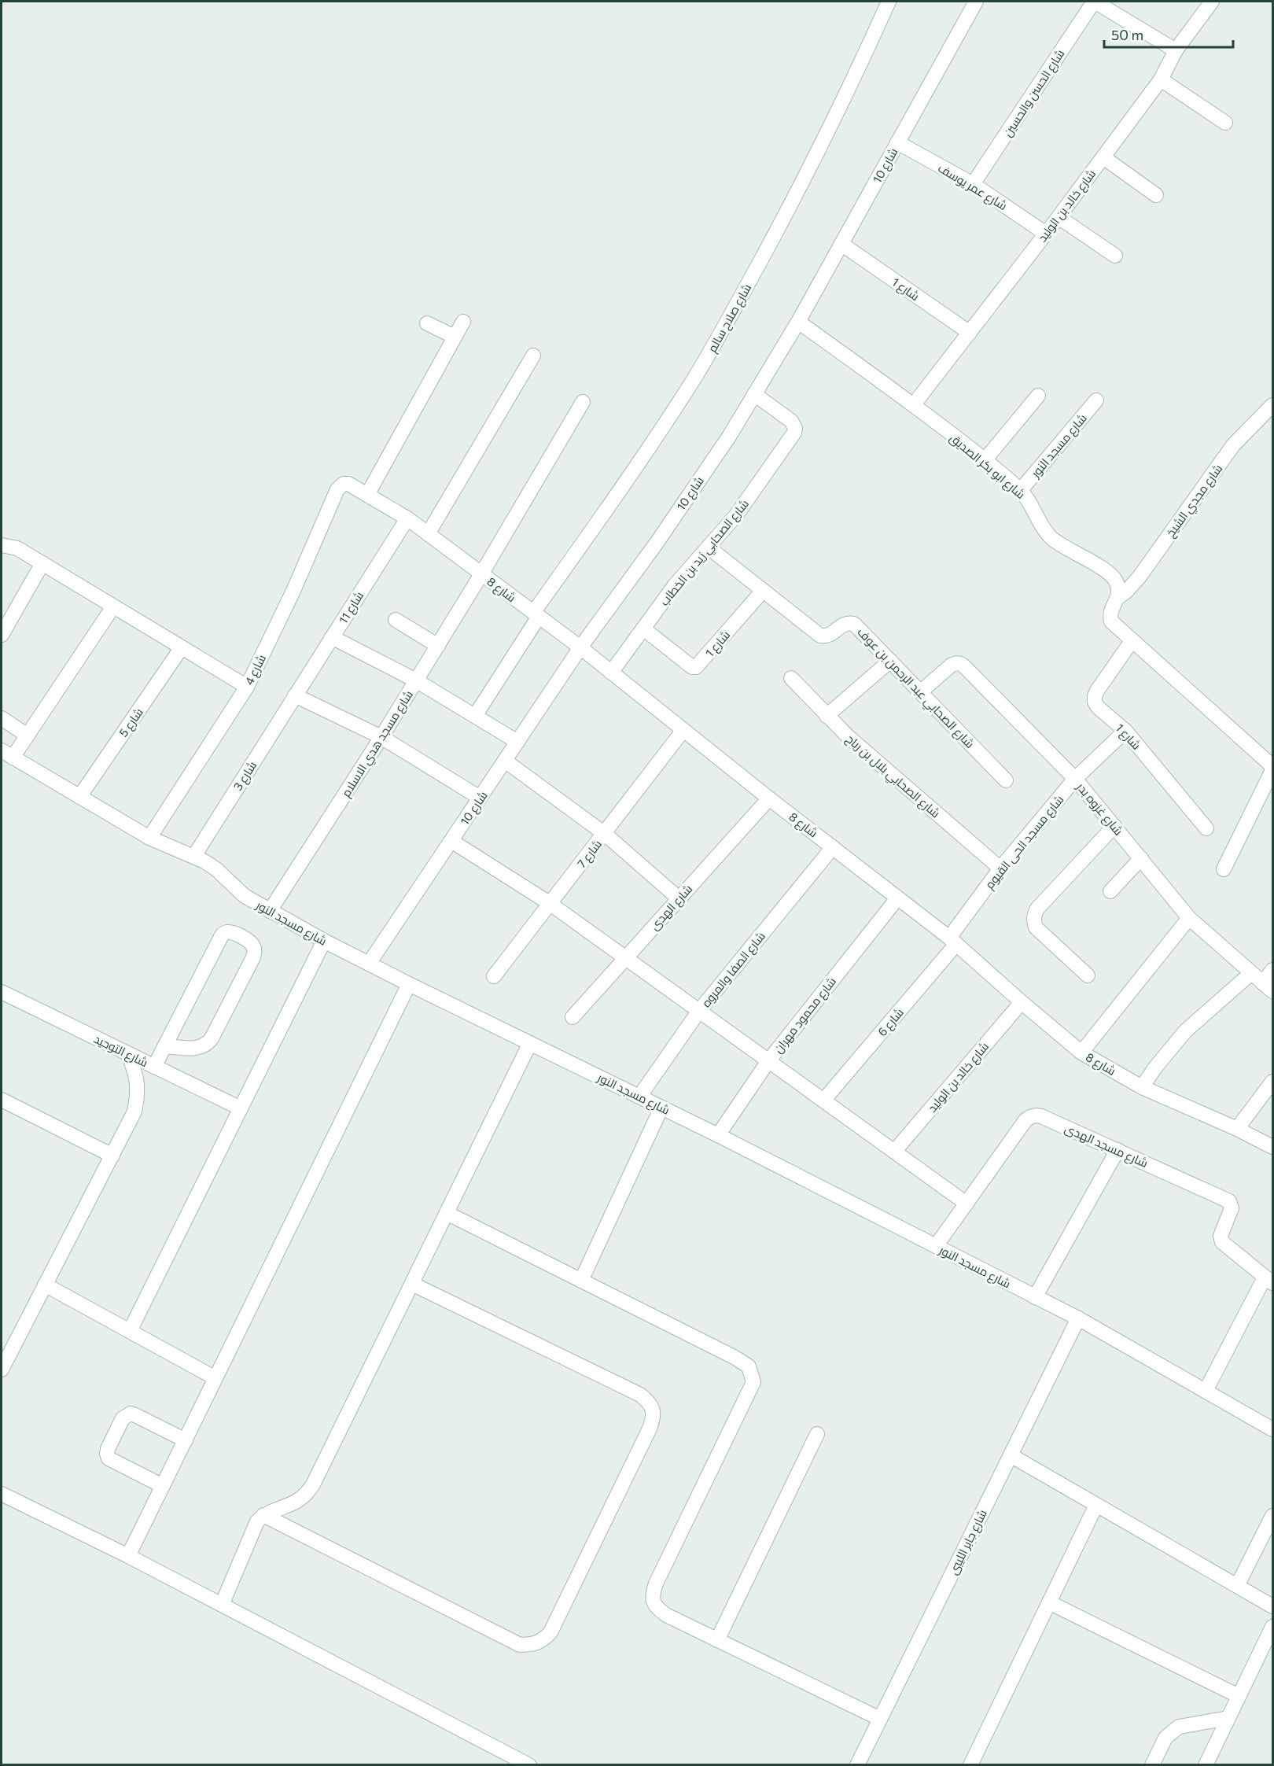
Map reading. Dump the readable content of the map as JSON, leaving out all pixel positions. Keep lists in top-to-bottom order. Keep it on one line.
{"streets":{"street":["شارع الحسن والحسين","شارع 10","شارع عمر يوسف","شارع خالد بن الوليد","شارع 1","شارع صلاح سالم","شارع مسجد النور","شارع ابو بكر الصديق","شارع مجدي الشيخ","شارع الصحابي زيد بن الخطاب","شارع 8","شارع 11","شارع 4","شارع الصحابي عبد الرحمن بن عوف","شارع 5","شارع مسجد هدي الاسلام","شارع 3","شارع الصحابي بلال بن رباح","شارع غزوه بدر","شارع مسجد الحى القيوم","شارع 7","شارع الهدى","شارع الصفا والمروه","شارع محمود مهران","شارع 6","شارع التوحيد","شارع مسجد الهدى","شارع جابر الليبى"]},"crossings":[["شارع الحسن والحسين","شارع عمر يوسف"],["شارع 10","شارع عمر يوسف"],["شارع 10","شارع 1"],["شارع 10","شارع مسجد النور"],["شارع 10","شارع ابو بكر الصديق"],["شارع 10","شارع الصحابي زيد بن الخطاب"],["شارع 10","شارع 8"],["شارع عمر يوسف","شارع خالد بن الوليد"],["شارع خالد بن الوليد","شارع 1"],["شارع خالد بن الوليد","شارع ابو بكر الصديق"],["شارع خالد بن الوليد","شارع 8"],["شارع 1","شارع الصحابي زيد بن الخطاب"],["شارع 1","شارع الصحابي عبد الرحمن بن عوف"],["شارع 1","شارع مسجد الحى القيوم"],["شارع صلاح سالم","شارع 8"],["شارع مسجد النور","شارع ابو بكر الصديق"],["شارع مسجد النور","شارع 4"],["شارع مسجد النور","شارع 5"],["شارع مسجد النور","شارع مسجد هدي الاسلام"],["شارع مسجد النور","شارع 3"],["شارع مسجد النور","شارع الصفا والمروه"],["شارع مسجد النور","شارع محمود مهران"],["شارع مسجد النور","شارع مسجد الهدى"],["شارع مسجد النور","شارع جابر الليبى"],["شارع ابو بكر الصديق","شارع مجدي الشيخ"],["شارع الصحابي زيد بن الخطاب","شارع 8"],["شارع الصحابي زيد بن الخطاب","شارع الصحابي عبد الرحمن بن عوف"],["شارع 8","شارع 11"],["شارع 8","شارع 4"],["شارع 8","شارع مسجد هدي الاسلام"],["شارع 8","شارع مسجد الحى القيوم"],["شارع 8","شارع 7"],["شارع 8","شارع الهدى"],["شارع 8","شارع الصفا والمروه"],["شارع 8","شارع محمود مهران"],["شارع 8","شارع 6"],["شارع 11","شارع 3"],["شارع الصحابي عبد الرحمن بن عوف","شارع غزوه بدر"],["شارع الصحابي بلال بن رباح","شارع مسجد الحى القيوم"],["شارع غزوه بدر","شارع مسجد الحى القيوم"],["شارع مسجد الحى القيوم","شارع 6"]],"scale_bar":"50 m"}
